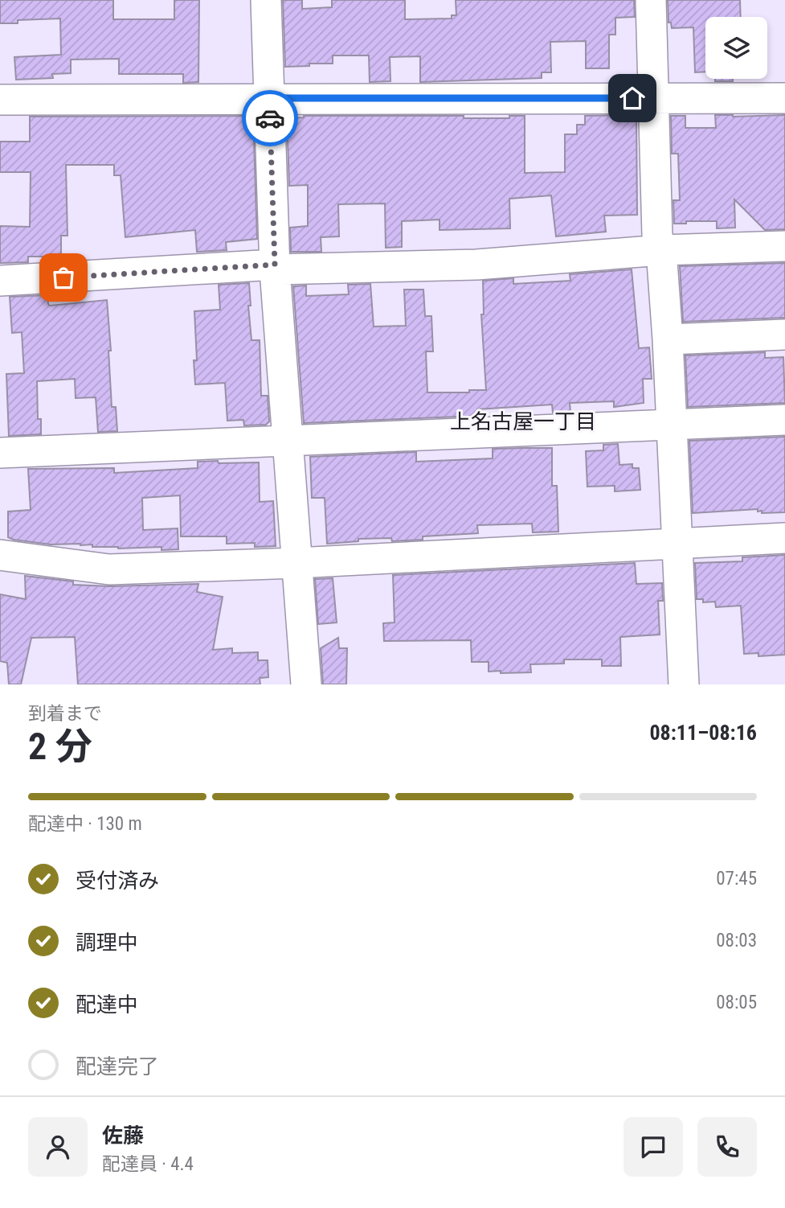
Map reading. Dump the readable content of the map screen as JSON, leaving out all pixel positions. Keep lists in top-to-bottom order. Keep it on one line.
{"districts":["上名古屋一丁目"],"page":{"heading":["2 分","到着まで","08:11–08:16"],"panel":["佐藤","配達員 · 4.4"],"bar":"配達中 · 130 m","list":[["受付済み","07:45"],["調理中","08:03"],["配達中","08:05"],"配達完了"]}}
